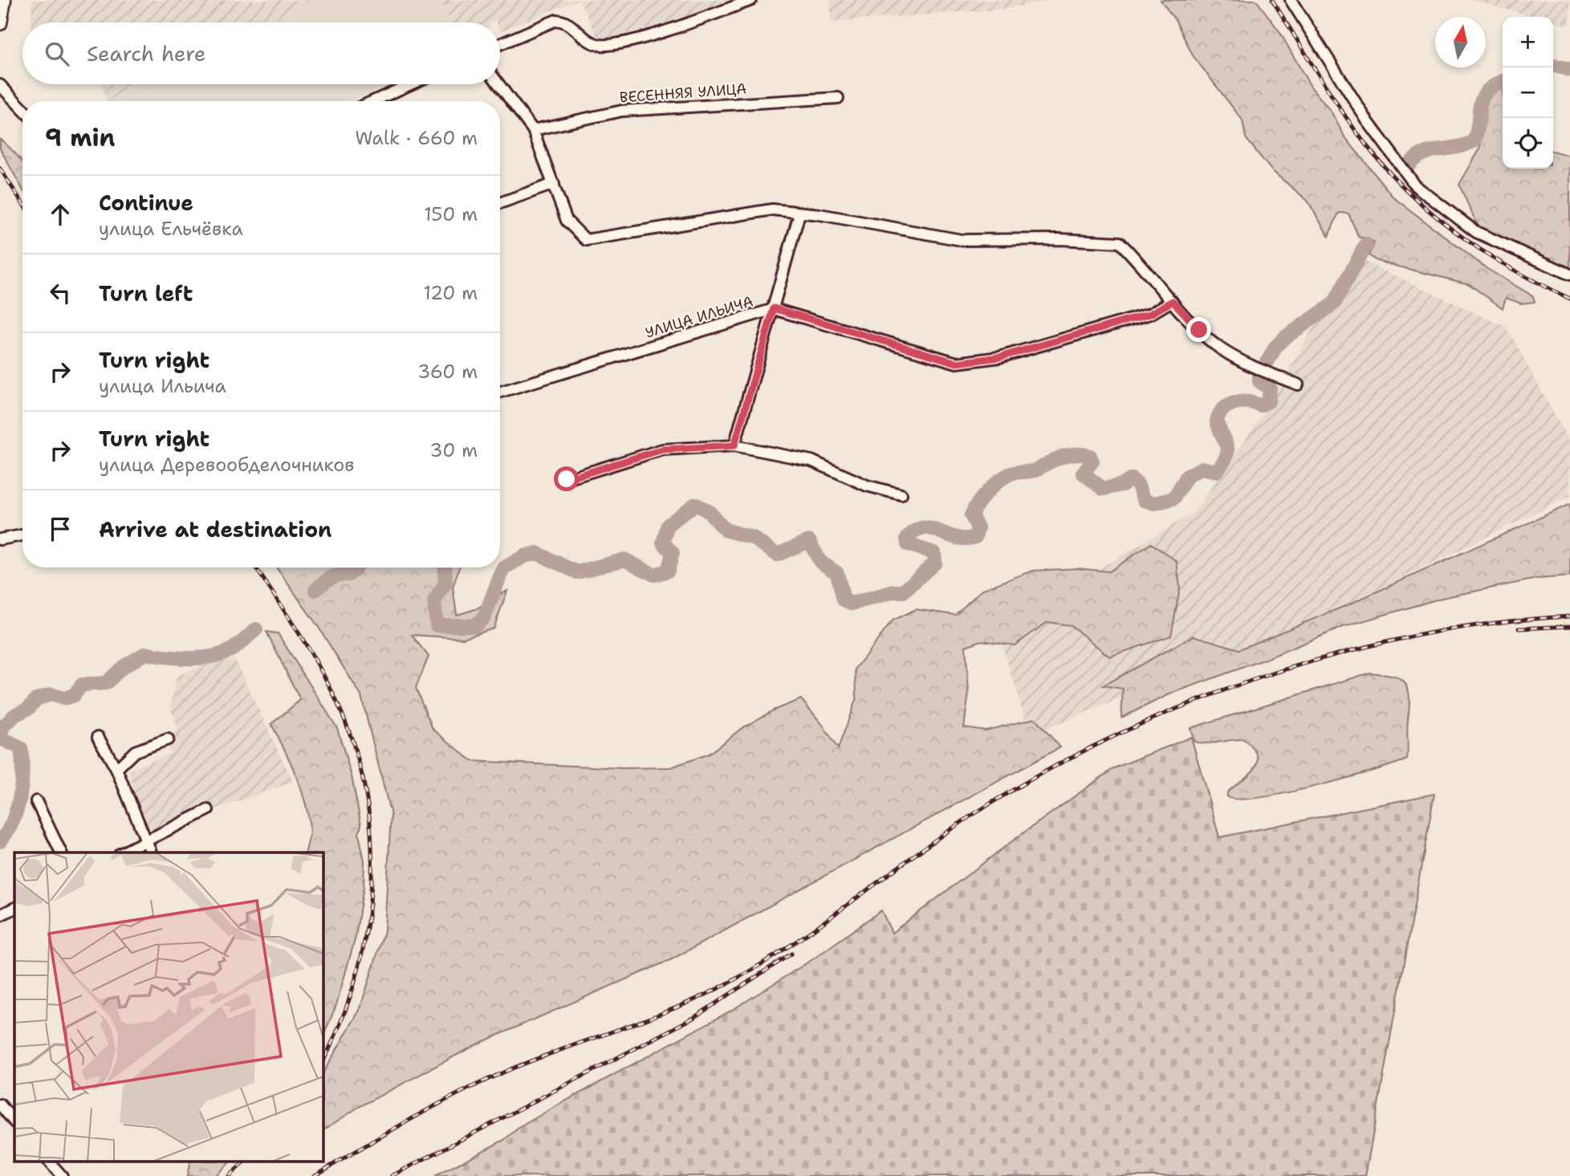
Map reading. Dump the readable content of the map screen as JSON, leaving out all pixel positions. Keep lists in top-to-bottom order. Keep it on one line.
{"streets":{"street":["ВЕСЕННЯЯ УЛИЦА","УЛИЦА ИЛЬИЧА"]},"north":"top","page":{"map_buttons":["+","−"],"search":"Search here","heading":["9 min","Walk · 660 m"],"list":[["Continue","улица Ельчёвка","150 m"],["Turn left","120 m"],["Turn right","улица Ильича","360 m"],["Turn right","улица Деревообделочников","30 m"],"Arrive at destination"]}}
